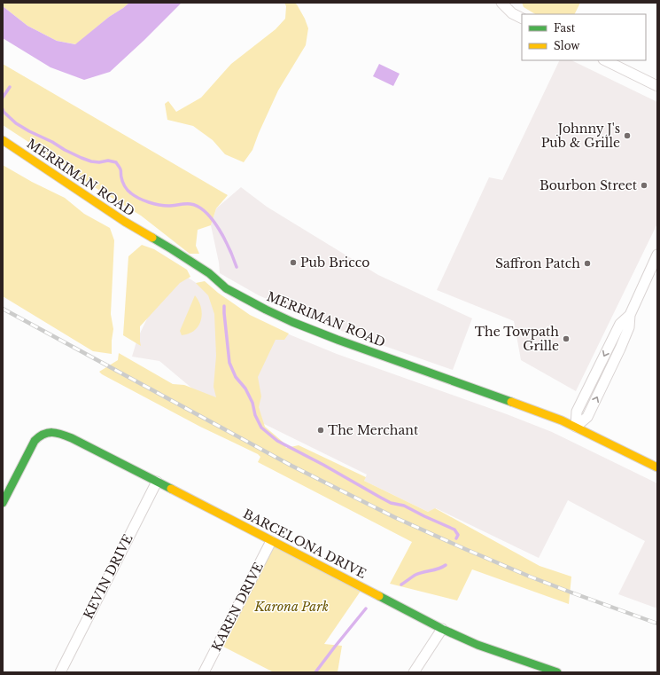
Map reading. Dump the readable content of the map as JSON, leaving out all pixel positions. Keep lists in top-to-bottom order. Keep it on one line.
{"streets":{"main road":["MERRIMAN ROAD","BARCELONA DRIVE"],"street":["KEVIN DRIVE","KAREN DRIVE"]},"crossings":[["BARCELONA DRIVE","KEVIN DRIVE"],["BARCELONA DRIVE","KAREN DRIVE"]],"parks":["Karona Park"],"places":["Johnny J's Pub & Grille","Bourbon Street","Pub Bricco","Saffron Patch","The Towpath Grille","The Merchant"],"legend":["Fast","Slow"]}
